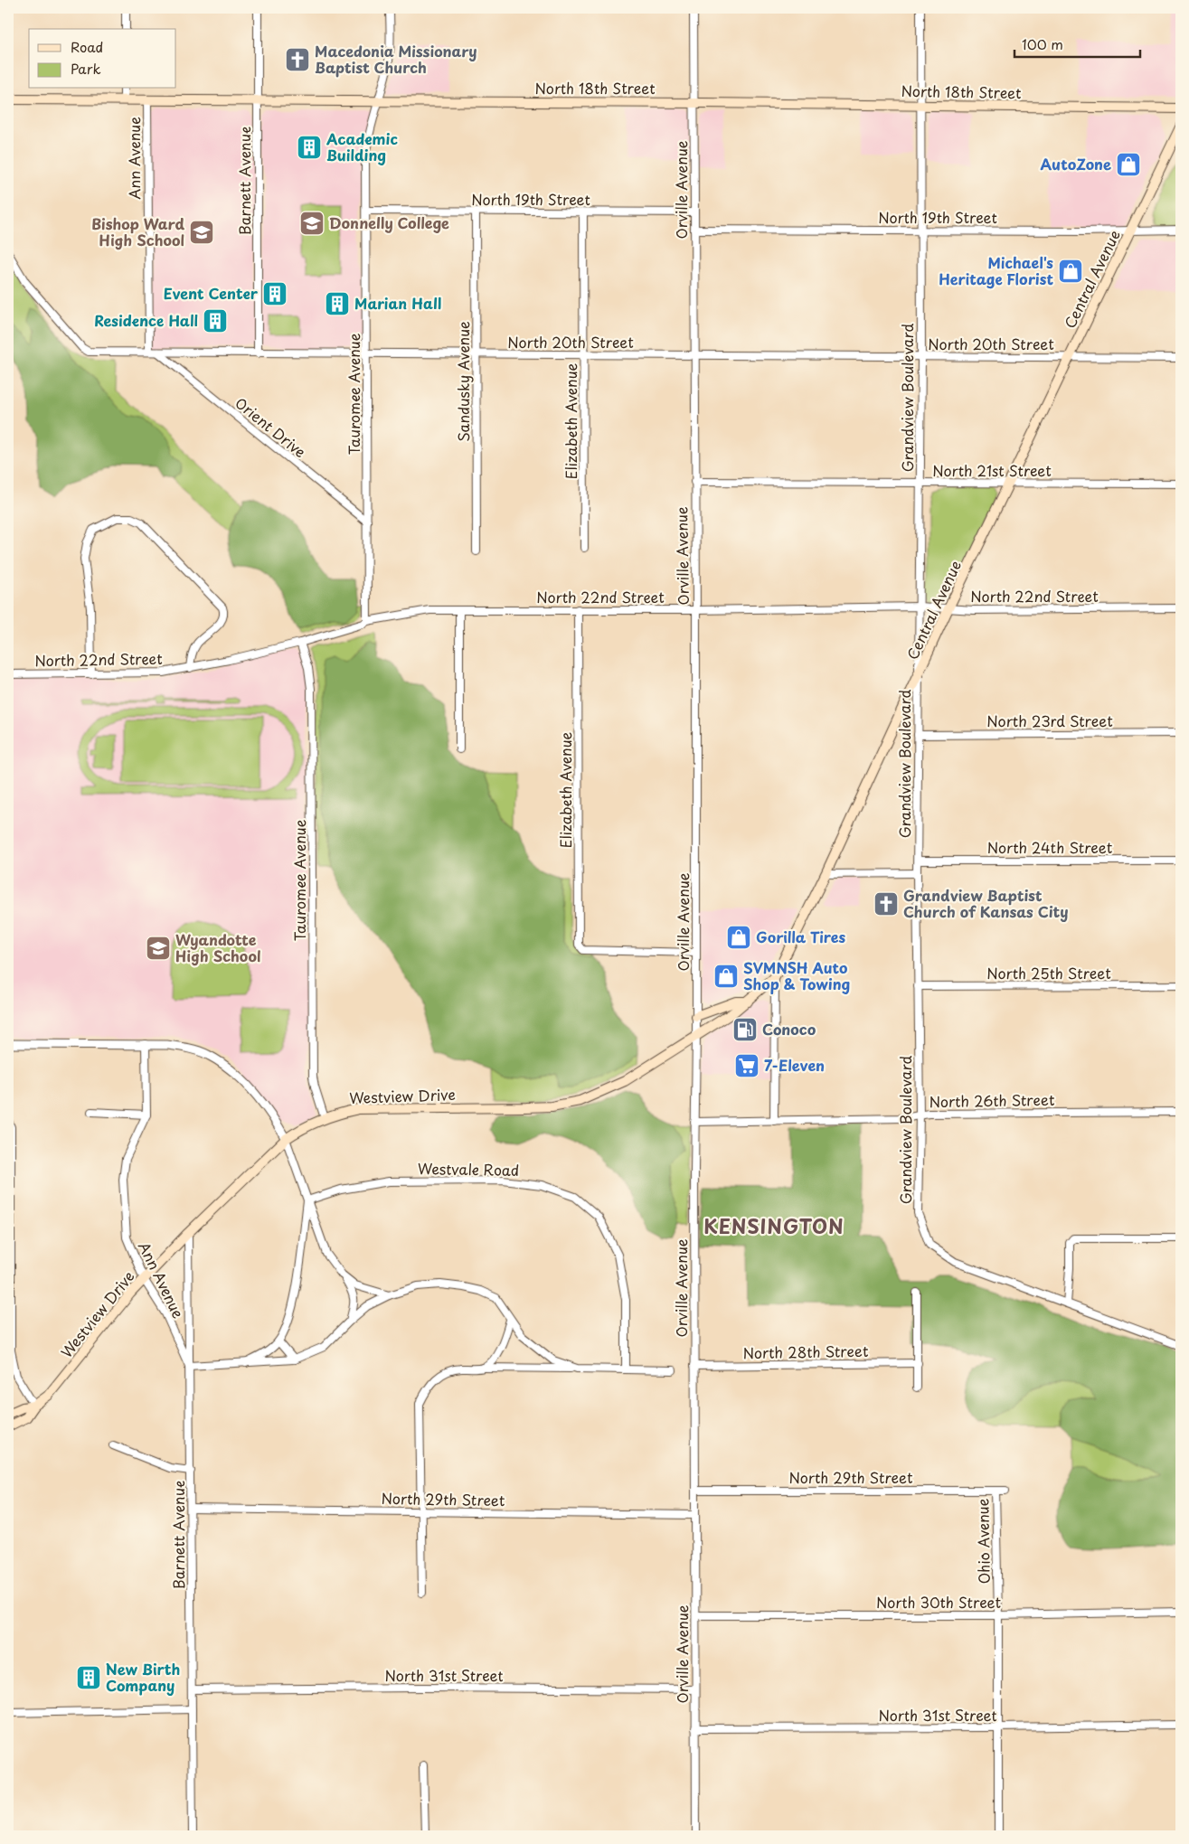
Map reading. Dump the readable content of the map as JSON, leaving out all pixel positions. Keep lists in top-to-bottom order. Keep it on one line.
{"streets":{"main road":["North 18th Street","Central Avenue","Westview Drive"],"street":["Ann Avenue","Barnett Avenue","Orville Avenue","North 19th Street","North 20th Street","Sandusky Avenue","Tauromee Avenue","Grandview Boulevard","Elizabeth Avenue","Orient Drive","North 21st Street","North 22nd Street","North 23rd Street","North 24th Street","North 25th Street","North 26th Street","Westvale Road","North 28th Street","North 29th Street","Ohio Avenue","North 30th Street","North 31st Street"]},"crossings":[["North 18th Street","Ann Avenue"],["North 18th Street","Barnett Avenue"],["North 18th Street","Orville Avenue"],["North 18th Street","Tauromee Avenue"],["North 18th Street","Grandview Boulevard"],["Ann Avenue","Barnett Avenue"],["Ann Avenue","North 20th Street"],["Ann Avenue","Westview Drive"],["Barnett Avenue","North 20th Street"],["Barnett Avenue","Westview Drive"],["Barnett Avenue","North 29th Street"],["Barnett Avenue","North 31st Street"],["Orville Avenue","North 19th Street"],["Orville Avenue","North 20th Street"],["Orville Avenue","Elizabeth Avenue"],["Orville Avenue","North 21st Street"],["Orville Avenue","North 22nd Street"],["Orville Avenue","Westview Drive"],["Orville Avenue","North 26th Street"],["Orville Avenue","North 28th Street"],["Orville Avenue","North 29th Street"],["Orville Avenue","North 30th Street"],["Orville Avenue","North 31st Street"],["North 19th Street","Central Avenue"],["North 19th Street","Sandusky Avenue"],["North 19th Street","Tauromee Avenue"],["North 19th Street","Grandview Boulevard"],["North 19th Street","Elizabeth Avenue"],["Central Avenue","North 20th Street"],["Central Avenue","Grandview Boulevard"],["Central Avenue","North 21st Street"],["Central Avenue","North 22nd Street"],["Central Avenue","Westview Drive"],["Central Avenue","North 26th Street"],["North 20th Street","Sandusky Avenue"],["North 20th Street","Tauromee Avenue"],["North 20th Street","Grandview Boulevard"],["North 20th Street","Elizabeth Avenue"],["North 20th Street","Orient Drive"],["Tauromee Avenue","Orient Drive"],["Tauromee Avenue","North 22nd Street"],["Tauromee Avenue","Westview Drive"],["Grandview Boulevard","North 21st Street"],["Grandview Boulevard","North 22nd Street"],["Grandview Boulevard","North 23rd Street"],["Grandview Boulevard","North 24th Street"],["Grandview Boulevard","North 25th Street"],["Grandview Boulevard","North 26th Street"],["Elizabeth Avenue","North 22nd Street"],["North 29th Street","Ohio Avenue"],["Ohio Avenue","North 30th Street"],["Ohio Avenue","North 31st Street"]],"districts":["KENSINGTON"],"places":{"church":["Macedonia Missionary Baptist Church","Grandview Baptist Church of Kansas City"],"building":["Academic Building","Event Center","Marian Hall","Residence Hall","New Birth Company"],"shop":["AutoZone","Michael's Heritage Florist","Gorilla Tires","SVMNSH Auto Shop & Towing"],"school or university":["Donnelly College","Bishop Ward High School","Wyandotte High School"],"fuel station":["Conoco"],"supermarket":["7-Eleven"]},"legend":["Road","Park"],"scale_bar":"100 m"}
